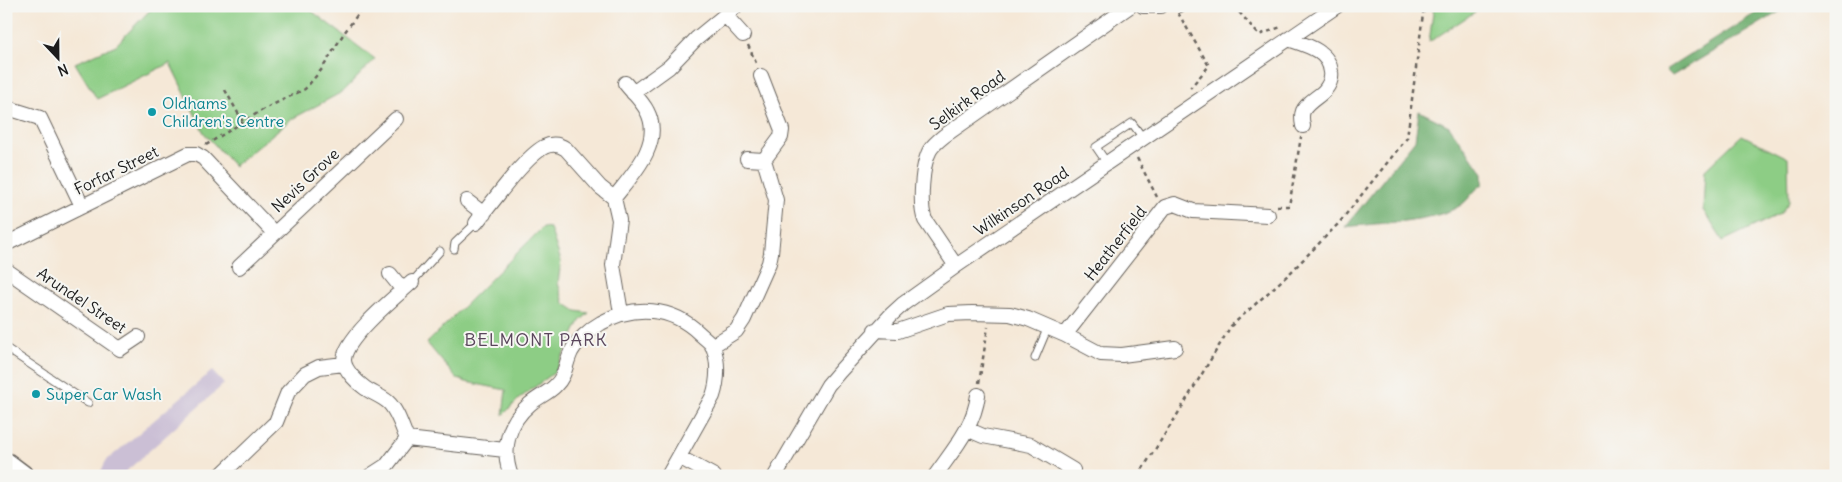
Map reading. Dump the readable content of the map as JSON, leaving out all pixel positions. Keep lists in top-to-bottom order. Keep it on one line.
{"streets":{"street":["Selkirk Road","Forfar Street","Nevis Grove","Wilkinson Road","Heatherfield","Arundel Street"]},"crossings":[["Selkirk Road","Wilkinson Road"]],"districts":["BELMONT PARK"],"places":["Oldhams Children's Centre","Super Car Wash"],"north":"bottom"}
